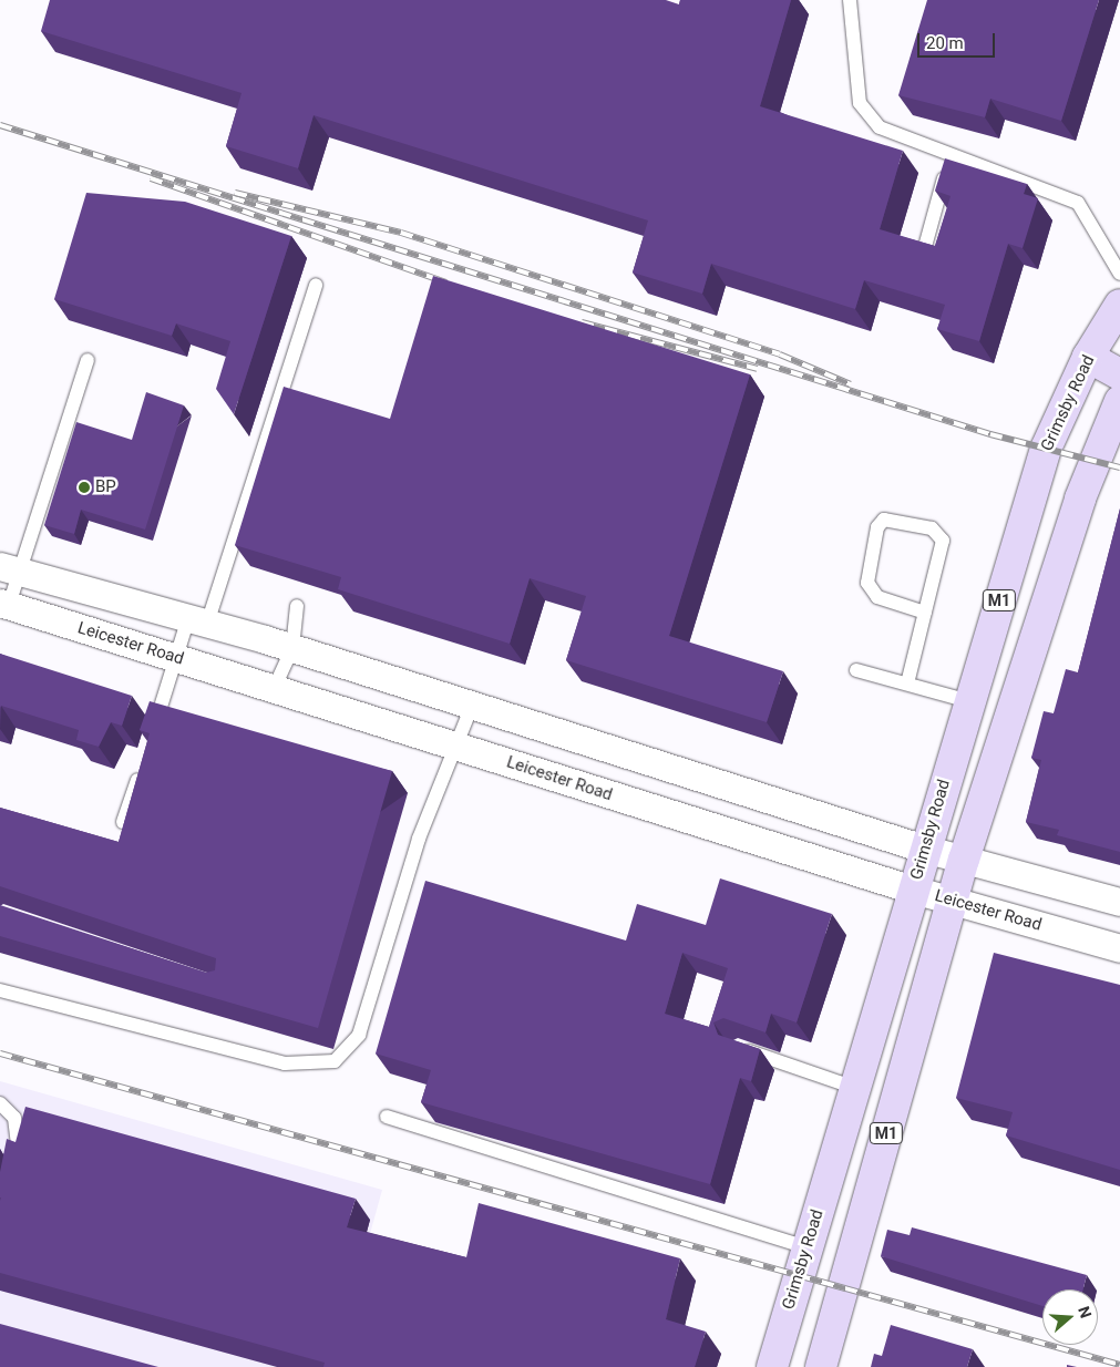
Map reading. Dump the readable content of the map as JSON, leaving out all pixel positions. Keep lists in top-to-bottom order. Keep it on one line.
{"streets":{"highway":["Grimsby Road","M1"],"street":["Leicester Road"]},"crossings":[["Grimsby Road","Leicester Road"],["M1","Leicester Road"]],"places":["BP"],"scale_bar":"20 m","north":"right"}
